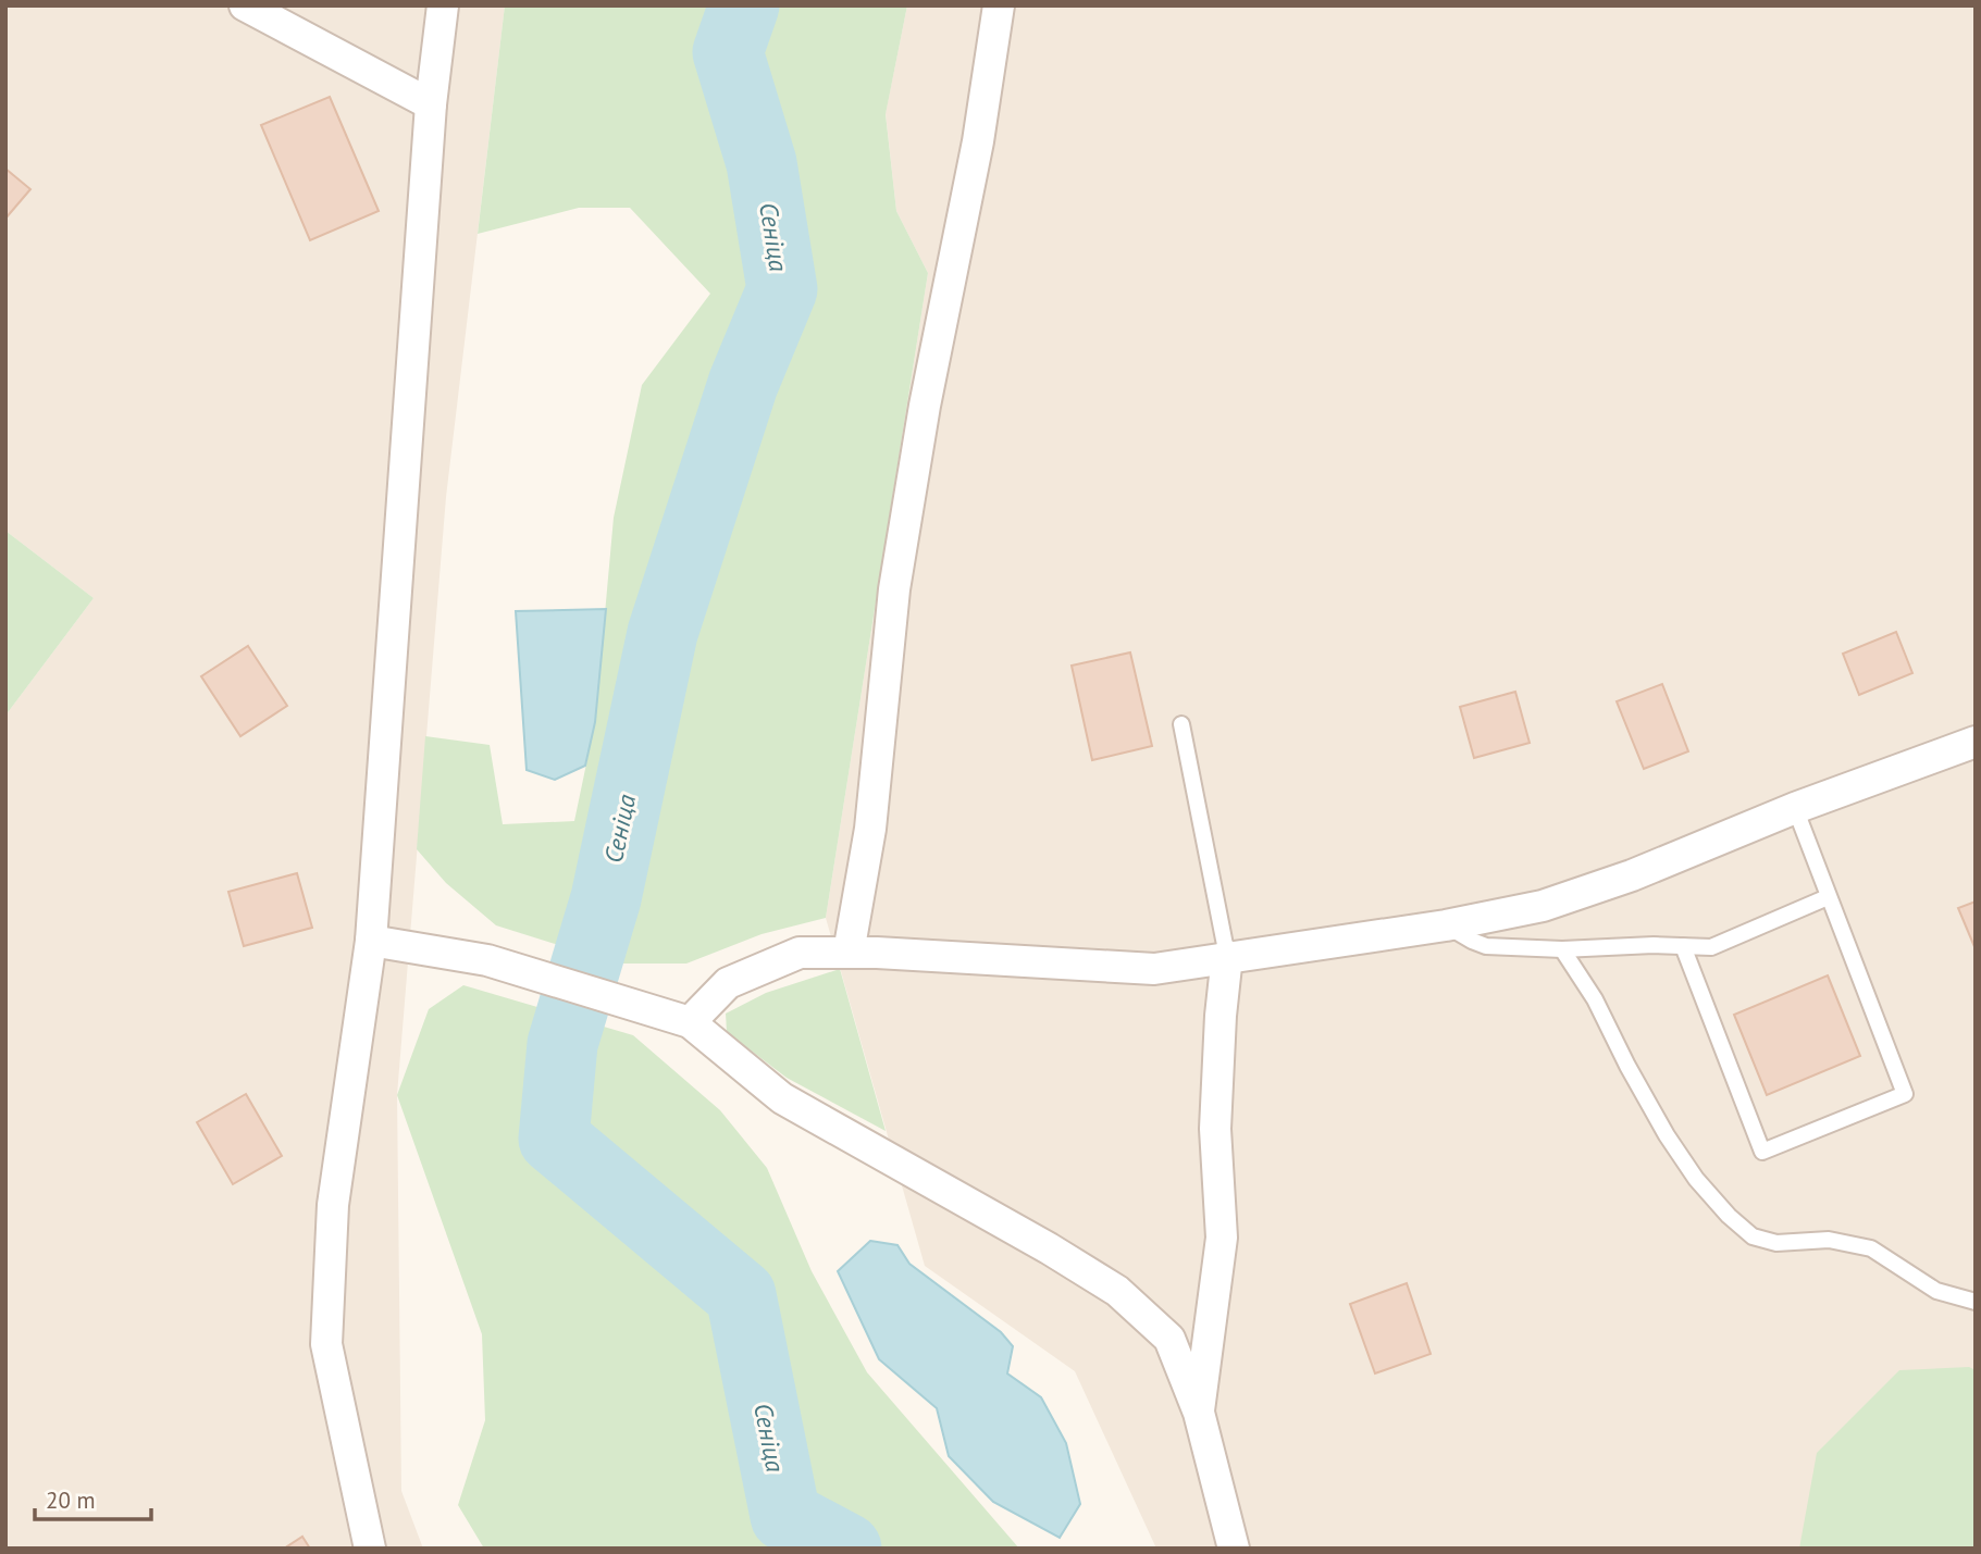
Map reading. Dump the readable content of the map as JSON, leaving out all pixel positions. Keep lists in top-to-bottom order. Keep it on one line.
{"water":["Сеніца"],"scale_bar":"20 m"}
